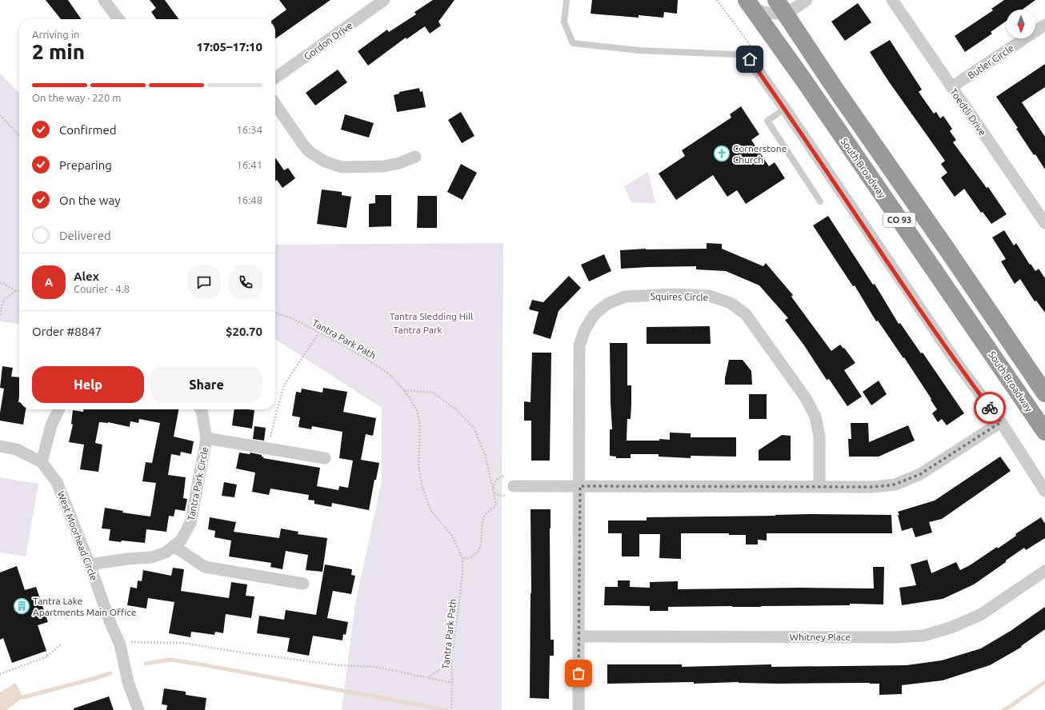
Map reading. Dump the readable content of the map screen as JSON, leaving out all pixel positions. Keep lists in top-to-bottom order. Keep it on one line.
{"streets":{"highway":["South Broadway","CO 93"],"street":["Gordon Drive","Butler Circle","Toedtli Drive","Squires Circle","Tantra Park Circle","West Moorhead Circle","Whitney Place"],"path":["Tantra Park Path"]},"crossings":[["Butler Circle","Toedtli Drive"],["Squires Circle","Whitney Place"],["Tantra Park Circle","West Moorhead Circle"]],"parks":["Tantra Sledding Hill","Tantra Park"],"places":{"church":["Cornerstone Church"],"building":["Tantra Lake Apartments Main Office"]},"north":"bottom","page":{"heading":["2 min","Arriving in","17:05–17:10"],"panel":["Alex","Courier · 4.8","Order #8847","$20.70"],"bar":"On the way · 220 m","list":[["Confirmed","16:34"],["Preparing","16:41"],["On the way","16:48"],"Delivered"],"round":"A","buttons":["Help","Share"]}}
